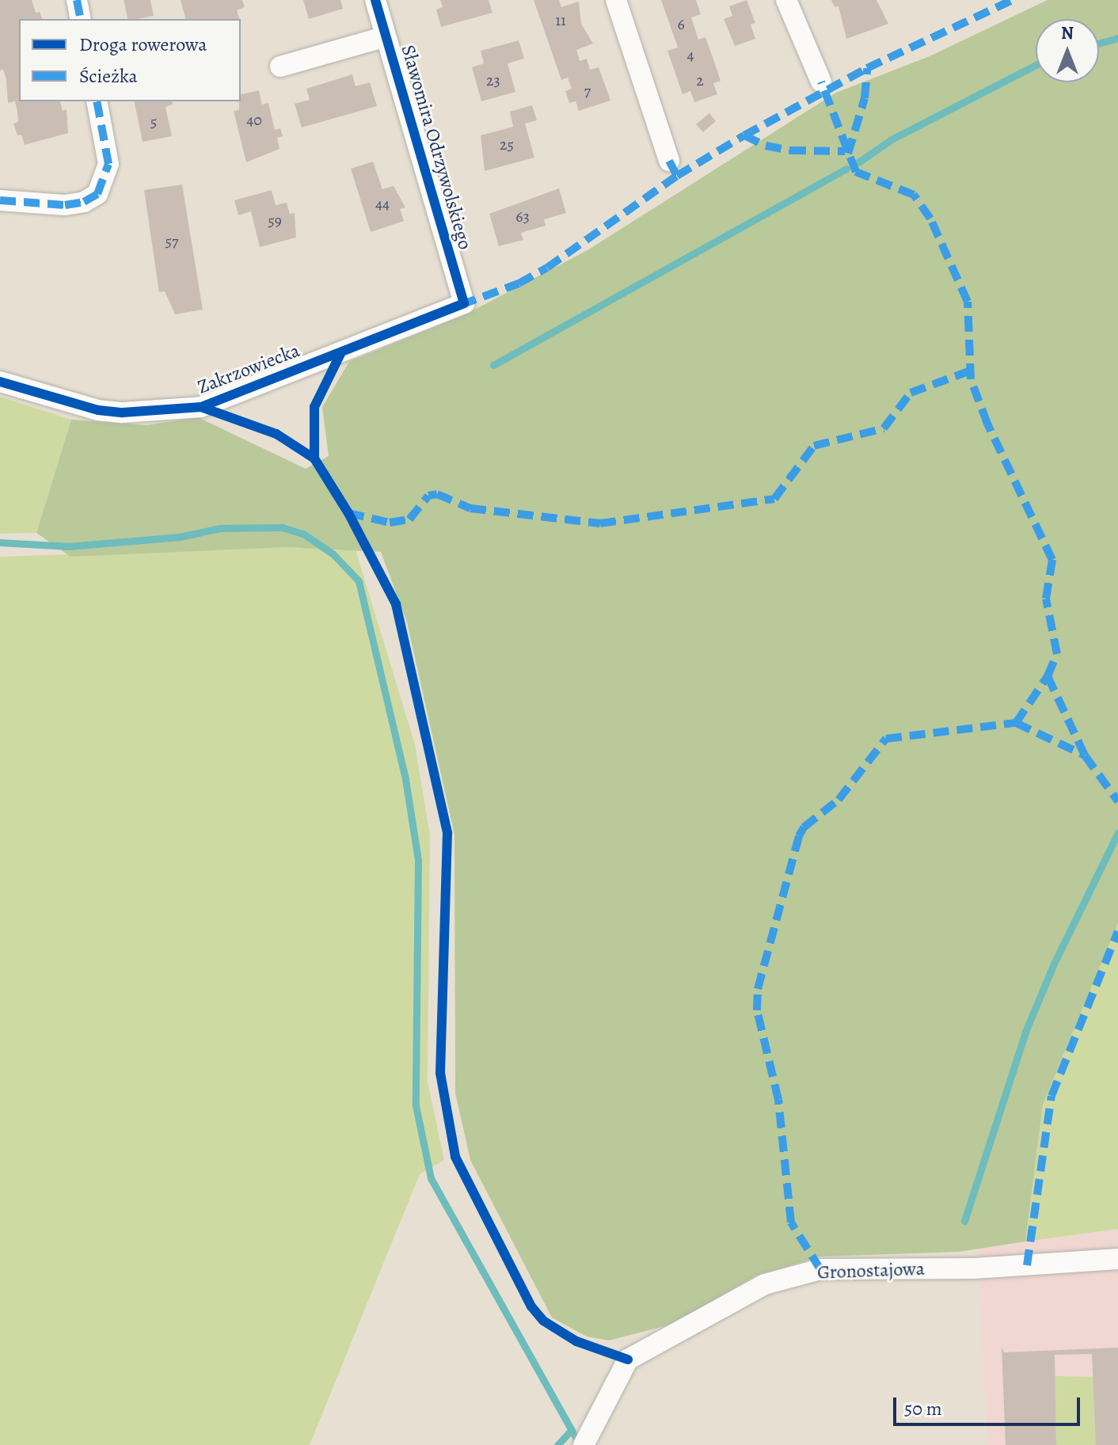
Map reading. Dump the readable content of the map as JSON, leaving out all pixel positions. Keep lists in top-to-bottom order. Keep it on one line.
{"streets":{"street":["Sławomira Odrzywolskiego","Zakrzowiecka","Gronostajowa"]},"crossings":[["Sławomira Odrzywolskiego","Zakrzowiecka"]],"house_numbers":["11","6","4","23","2","7","40","5","25","44","63","59","57"],"legend":["Droga rowerowa","Ścieżka"],"scale_bar":"50 m","north":"top"}
